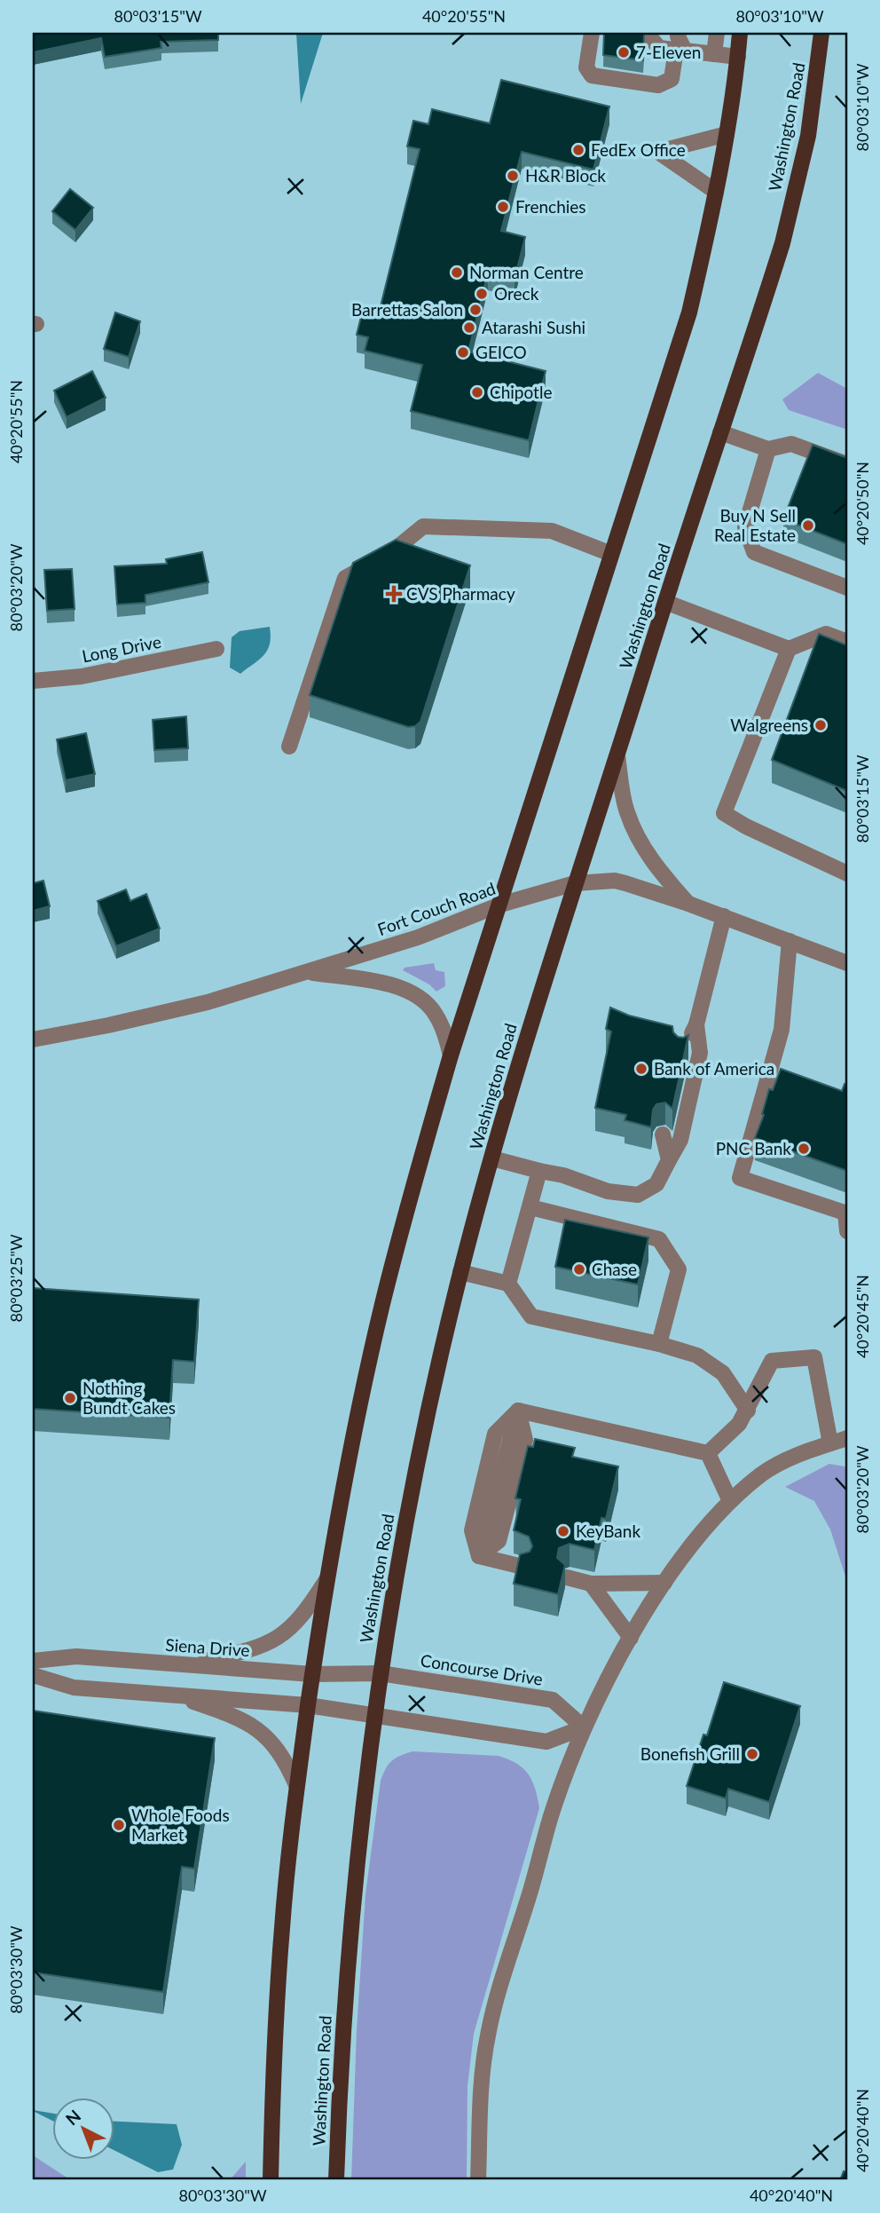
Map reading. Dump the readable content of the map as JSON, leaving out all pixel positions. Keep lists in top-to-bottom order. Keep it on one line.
{"streets":{"main road":["Washington Road"],"street":["Long Drive","Fort Couch Road","Siena Drive","Concourse Drive"]},"crossings":[["Washington Road","Fort Couch Road"],["Washington Road","Siena Drive"],["Washington Road","Concourse Drive"],["Siena Drive","Concourse Drive"]],"places":{"other":["7-Eleven","FedEx Office","H&R Block","Frenchies","Norman Centre","Oreck","Barrettas Salon","Atarashi Sushi","GEICO","Chipotle","Buy N Sell Real Estate","Walgreens","Bank of America","PNC Bank","Chase","Nothing Bundt Cakes","KeyBank","Bonefish Grill","Whole Foods Market"],"health":["CVS Pharmacy"]},"north":"top left","coordinates":["80°03'15\"W","40°20'55\"N","80°03'10\"W","40°20'50\"N","80°03'20\"W","80°03'25\"W","40°20'45\"N","80°03'30\"W","40°20'40\"N"]}
